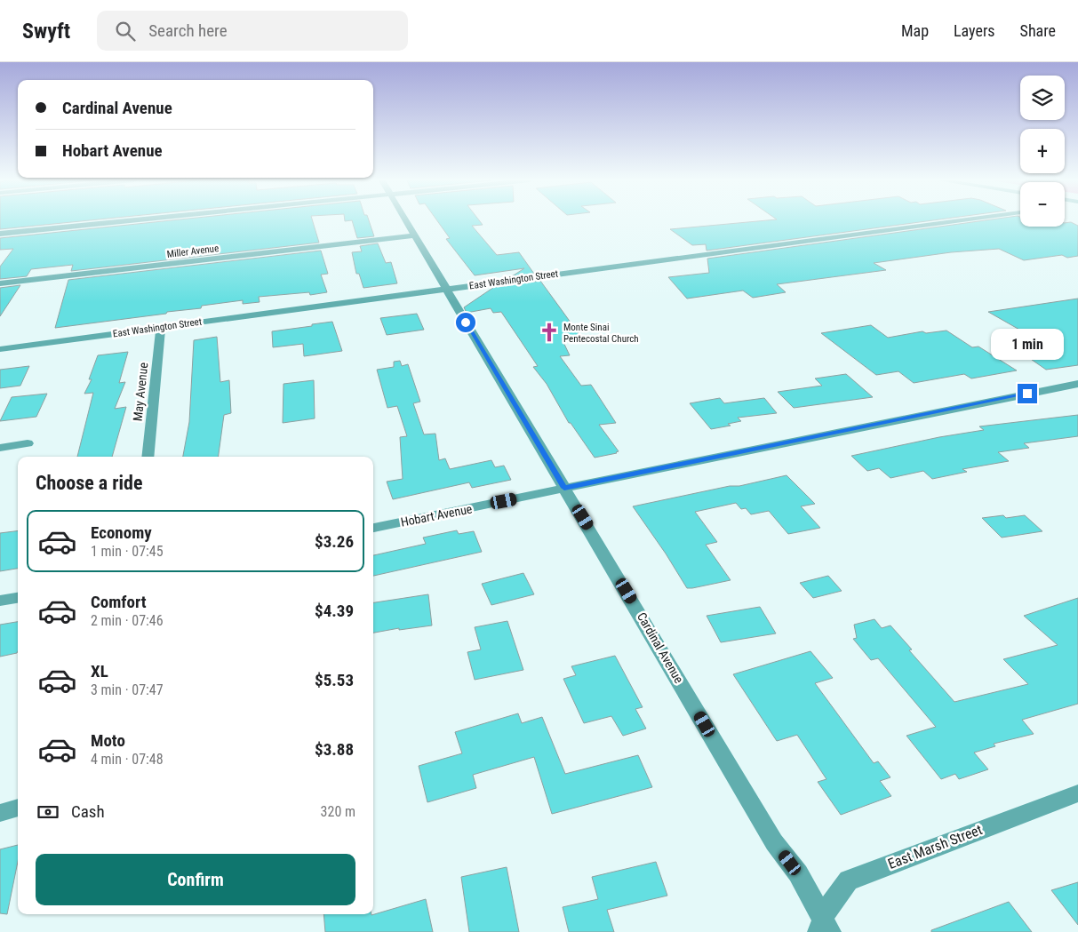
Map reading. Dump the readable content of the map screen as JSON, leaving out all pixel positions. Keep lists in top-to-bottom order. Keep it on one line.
{"streets":{"street":["Miller Avenue","East Washington Street","May Avenue","Hobart Avenue","Cardinal Avenue","East Marsh Street"]},"crossings":[["Miller Avenue","Cardinal Avenue"],["East Washington Street","May Avenue"],["East Washington Street","Cardinal Avenue"],["Hobart Avenue","Cardinal Avenue"],["Cardinal Avenue","East Marsh Street"]],"places":{"church":["Monte Sinai Pentecostal Church"]},"page":{"header":"Swyft","search":"Search here","nav":["Map","Layers","Share"],"map_buttons":["+","−"],"banner":["Cardinal Avenue","Hobart Avenue"],"bubble":"1 min","heading":"Choose a ride","list":[{"name":"Economy","note":"1 min · 07:45","value":"$3.26"},{"name":"Comfort","note":"2 min · 07:46","value":"$4.39"},{"name":"XL","note":"3 min · 07:47","value":"$5.53"},{"name":"Moto","note":"4 min · 07:48","value":"$3.88"}],"pay":["Cash","320 m"],"buttons":"Confirm"}}
